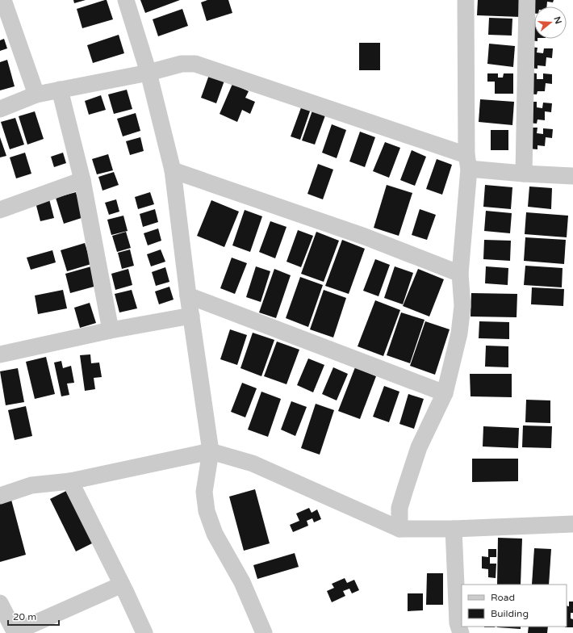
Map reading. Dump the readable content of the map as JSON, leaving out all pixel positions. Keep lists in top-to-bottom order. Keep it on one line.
{"legend":["Road","Building"],"scale_bar":"20 m","north":"right"}
